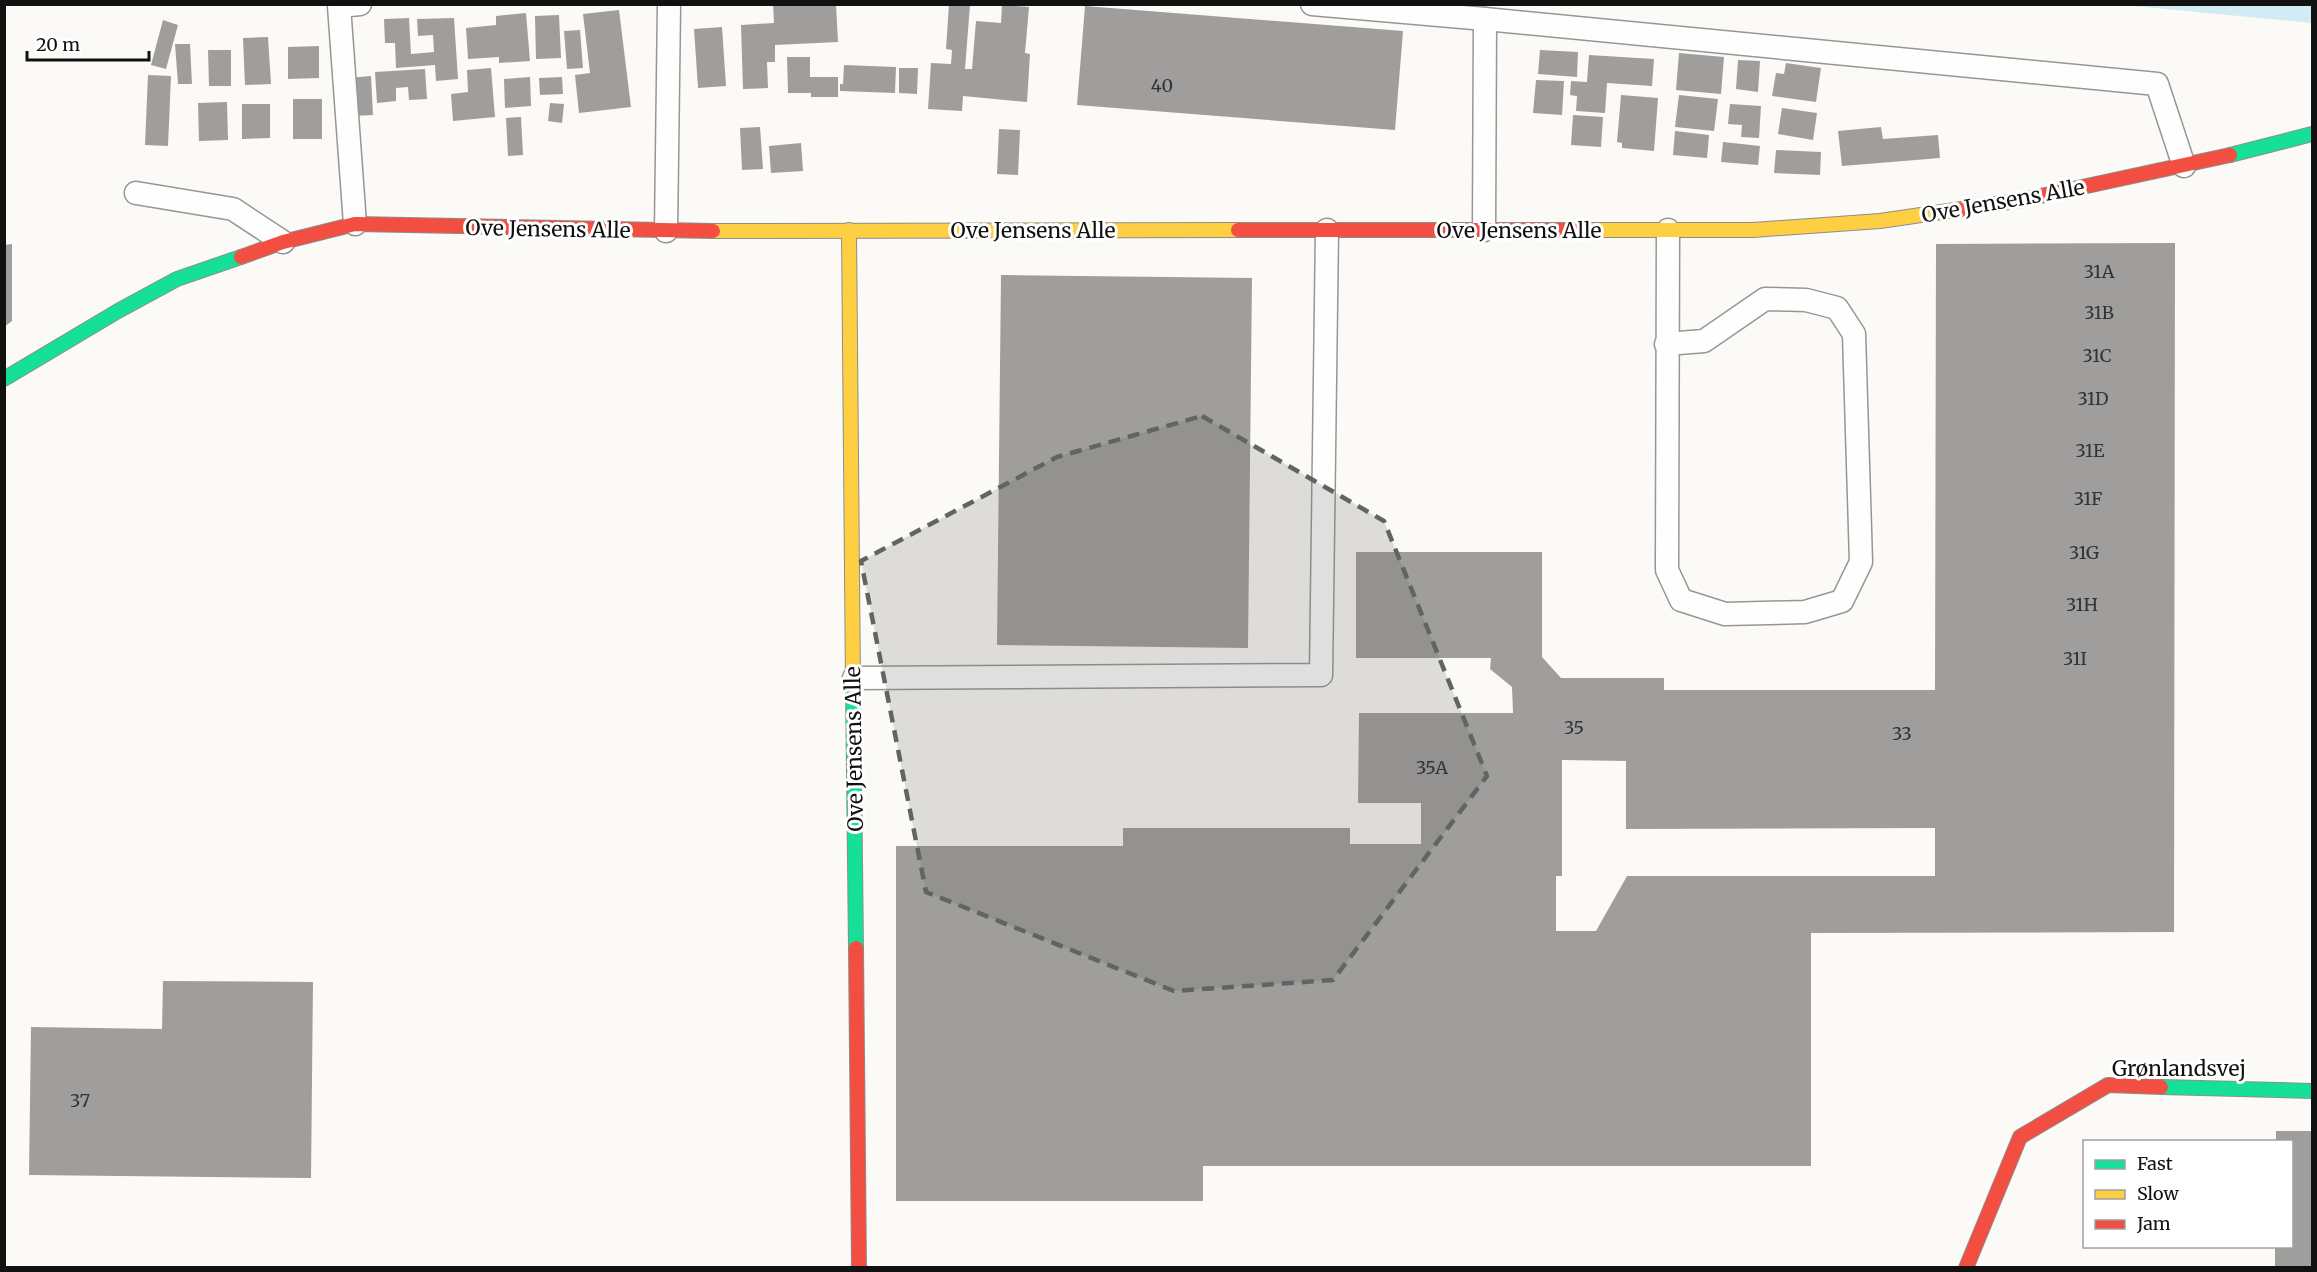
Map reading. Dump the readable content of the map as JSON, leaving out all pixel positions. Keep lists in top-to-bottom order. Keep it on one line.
{"streets":{"street":["Ove Jensens Alle","Grønlandsvej"]},"house_numbers":["40","31A","31B","31C","31D","31E","31F","31G","31H","31I","35","33","35A","37"],"legend":["Fast","Slow","Jam"],"scale_bar":"20 m"}
